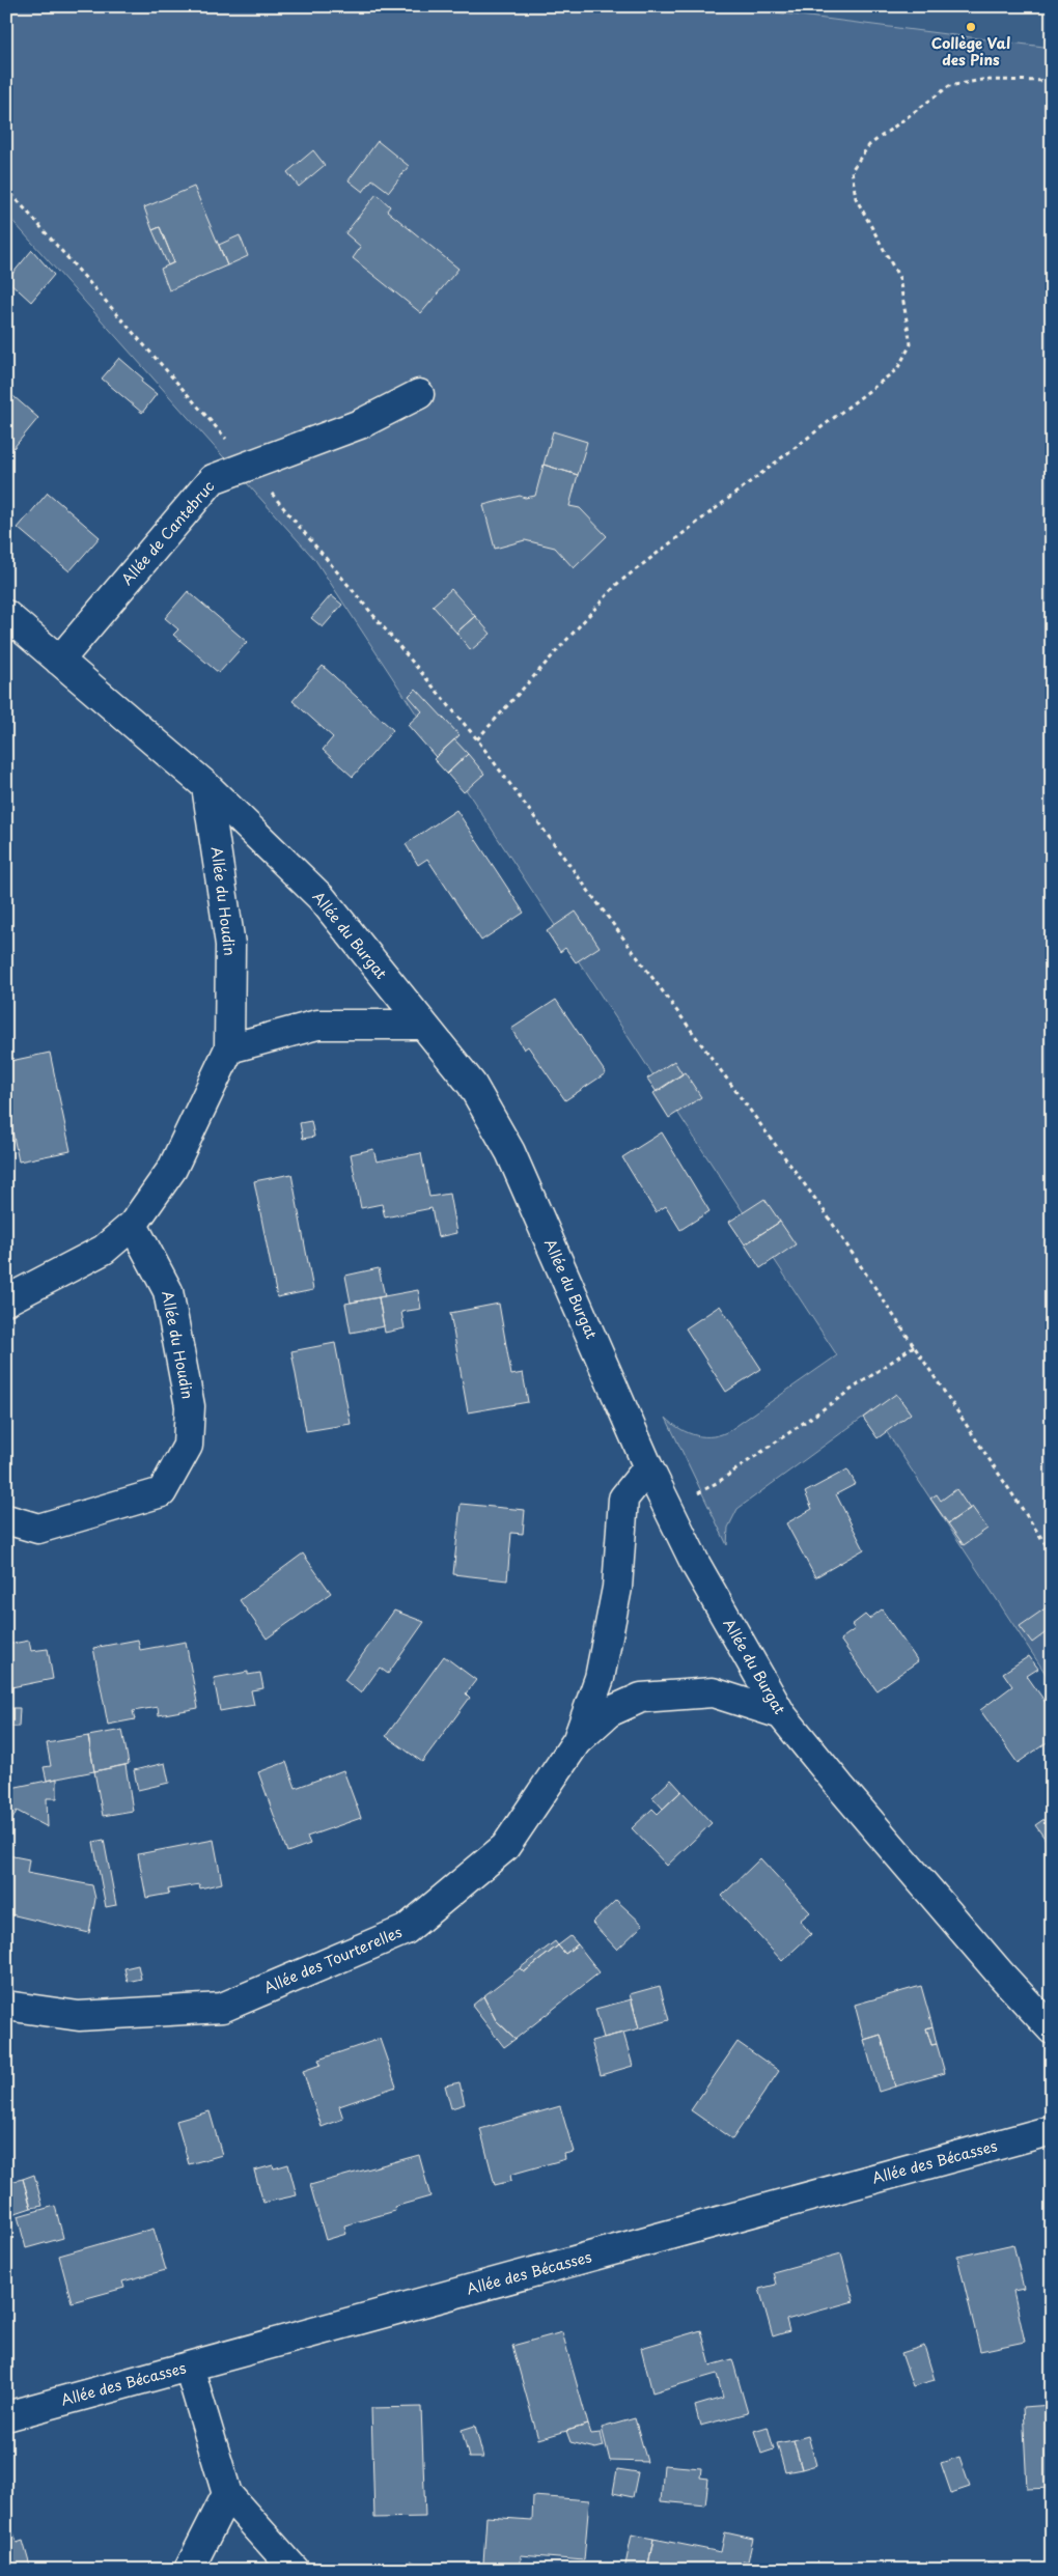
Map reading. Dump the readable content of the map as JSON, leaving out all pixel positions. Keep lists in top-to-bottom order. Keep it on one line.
{"streets":{"street":["Allée de Cantebruc","Allée du Houdin","Allée du Burgat","Allée des Tourterelles","Allée des Bécasses"]},"crossings":[["Allée de Cantebruc","Allée du Burgat"],["Allée du Houdin","Allée du Burgat"],["Allée du Burgat","Allée des Tourterelles"]],"places":["Collège Val des Pins"]}
